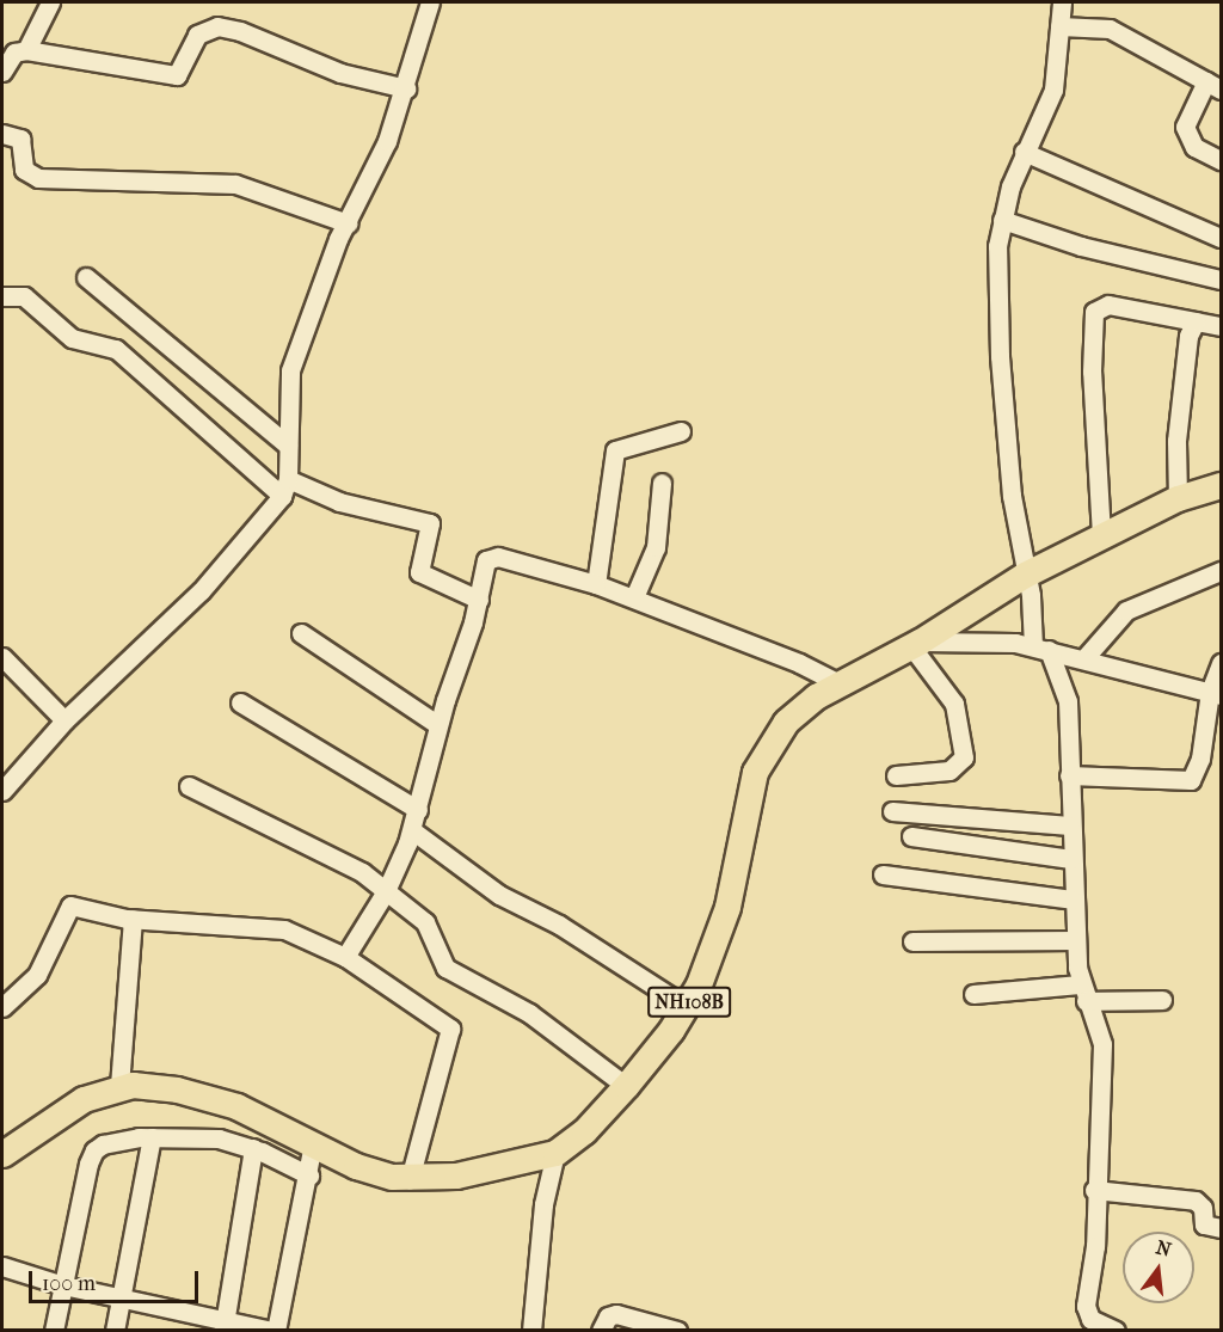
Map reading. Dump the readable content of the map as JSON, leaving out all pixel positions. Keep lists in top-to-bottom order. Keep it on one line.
{"streets":{"highway":["NH108B"]},"scale_bar":"100 m","north":"top"}
